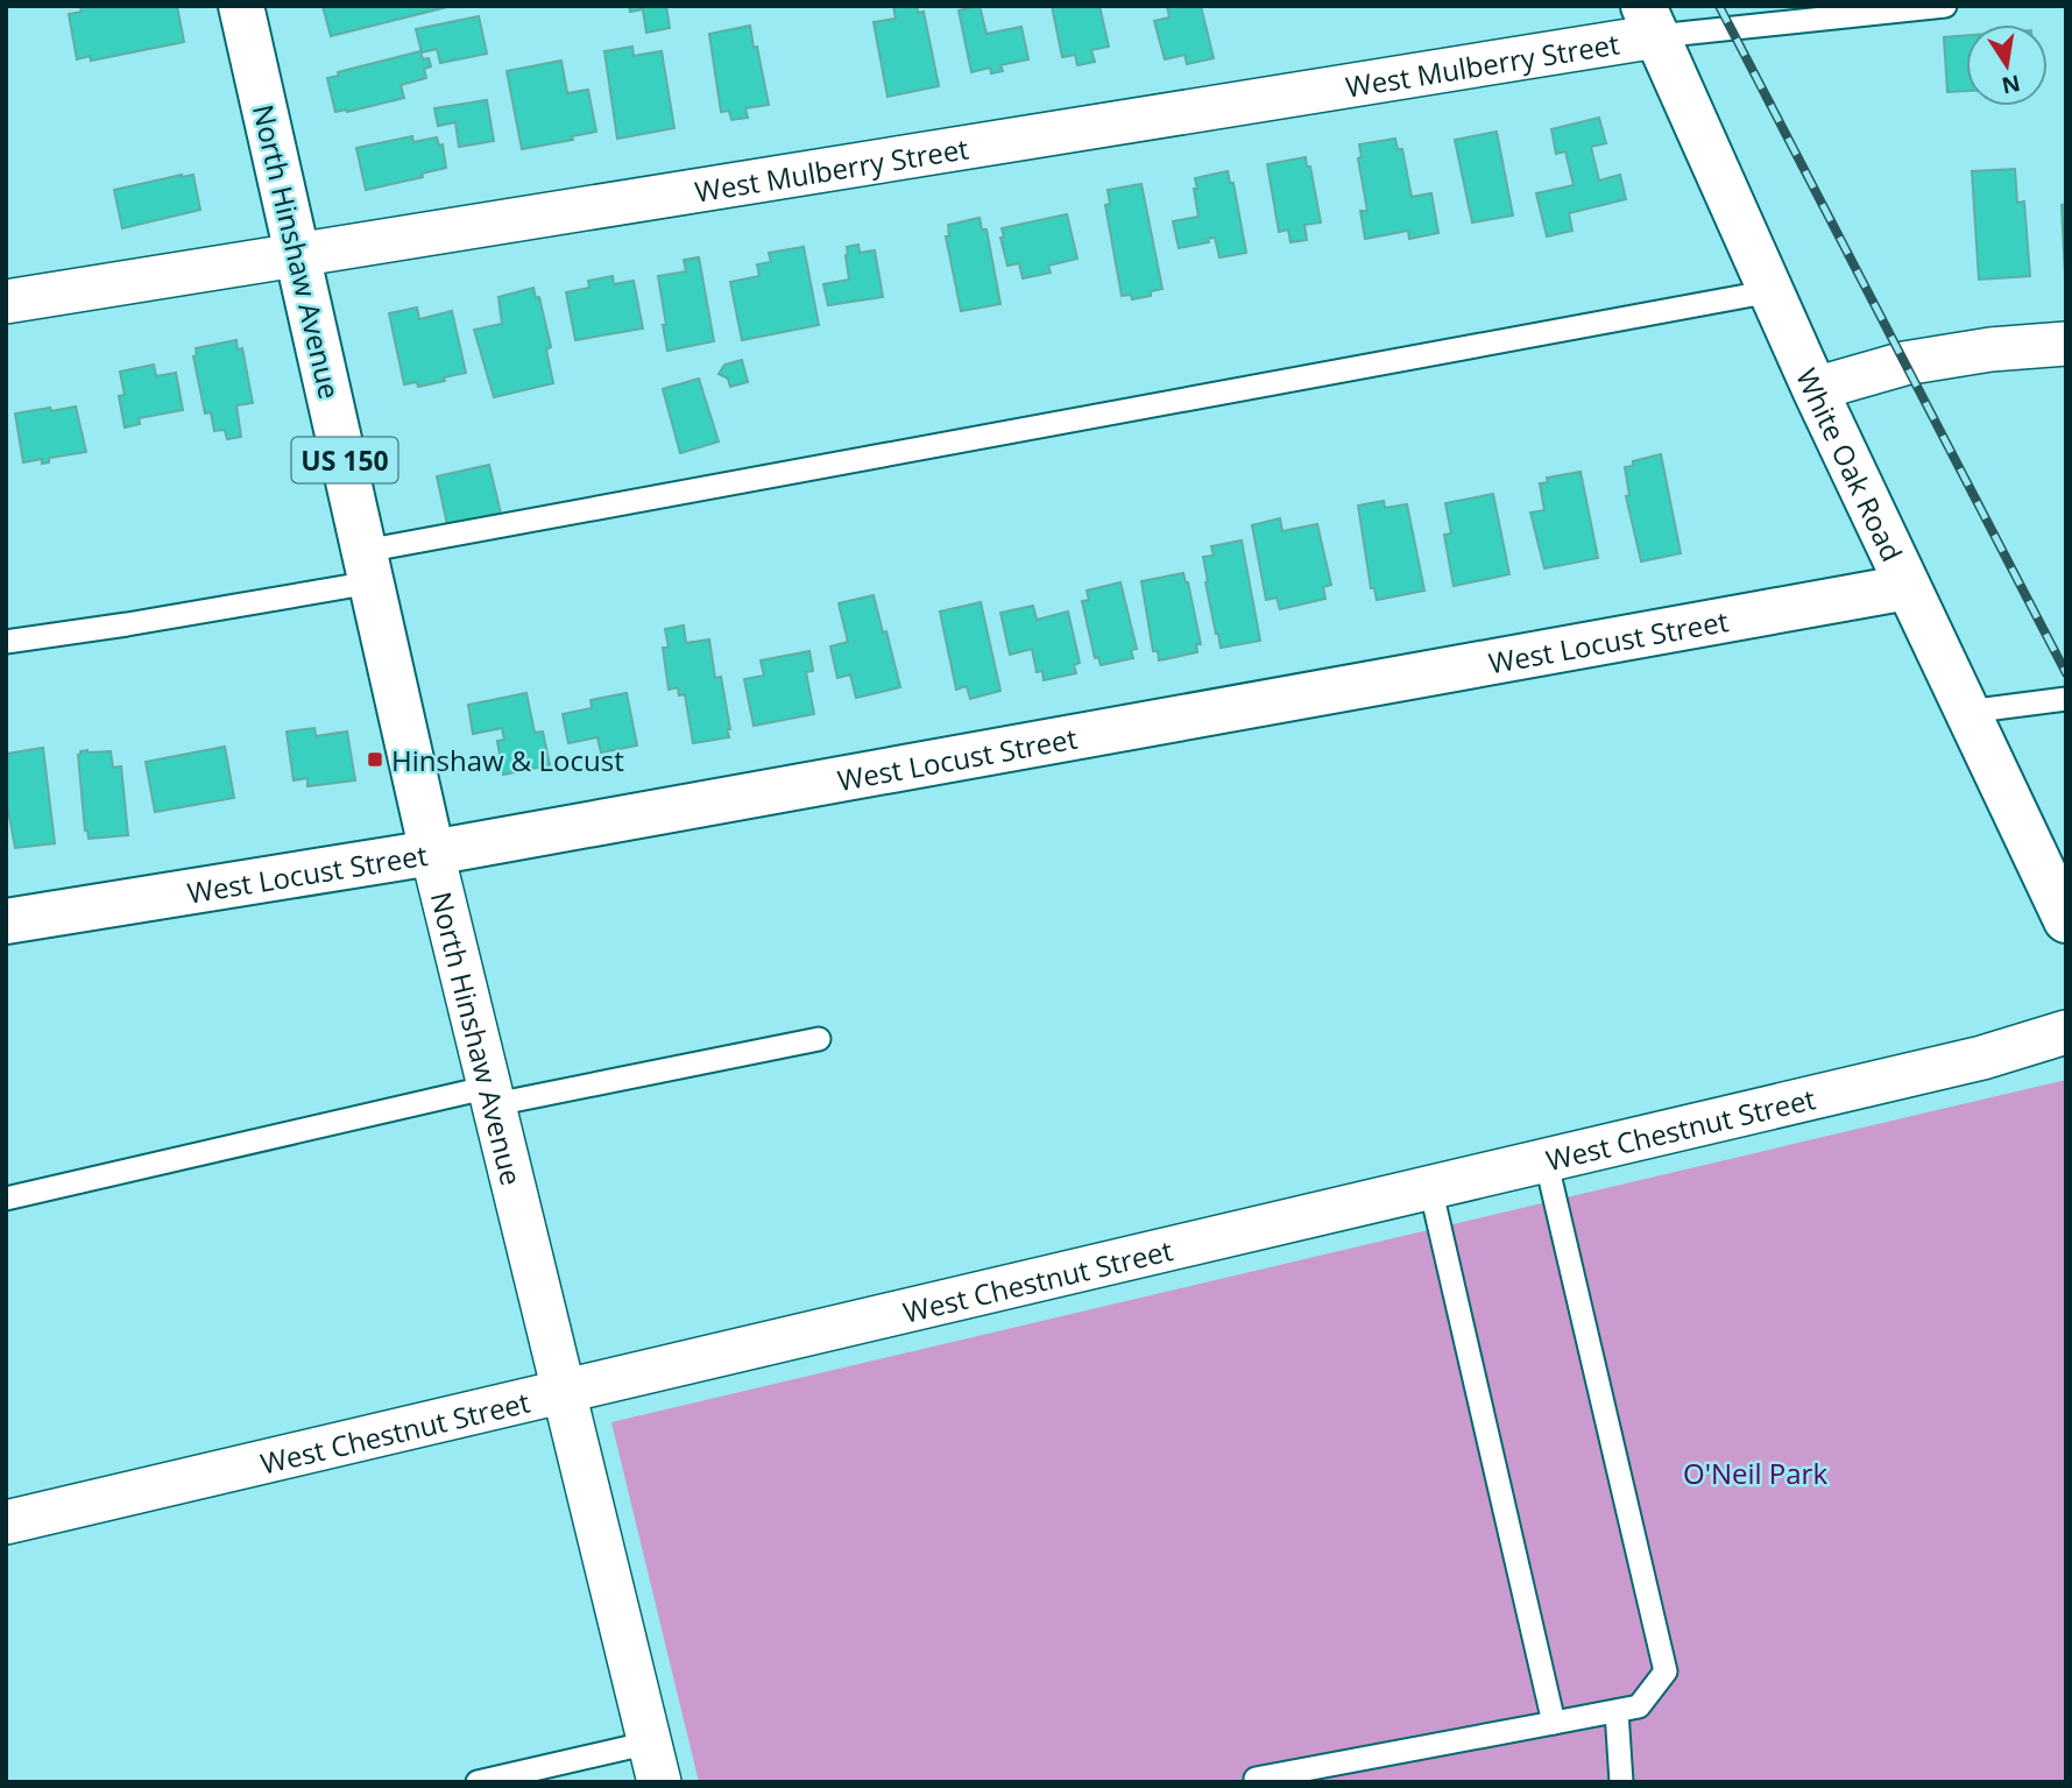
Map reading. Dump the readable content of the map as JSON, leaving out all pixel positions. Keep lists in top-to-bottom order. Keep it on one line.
{"streets":{"street":["West Mulberry Street","North Hinshaw Avenue","US 150","White Oak Road","West Locust Street","West Chestnut Street"]},"crossings":[["West Mulberry Street","North Hinshaw Avenue"],["West Mulberry Street","White Oak Road"],["North Hinshaw Avenue","West Locust Street"],["North Hinshaw Avenue","West Chestnut Street"],["White Oak Road","West Locust Street"]],"parks":["O'Neil Park"],"places":{"transit":["Hinshaw & Locust"]},"north":"bottom"}
